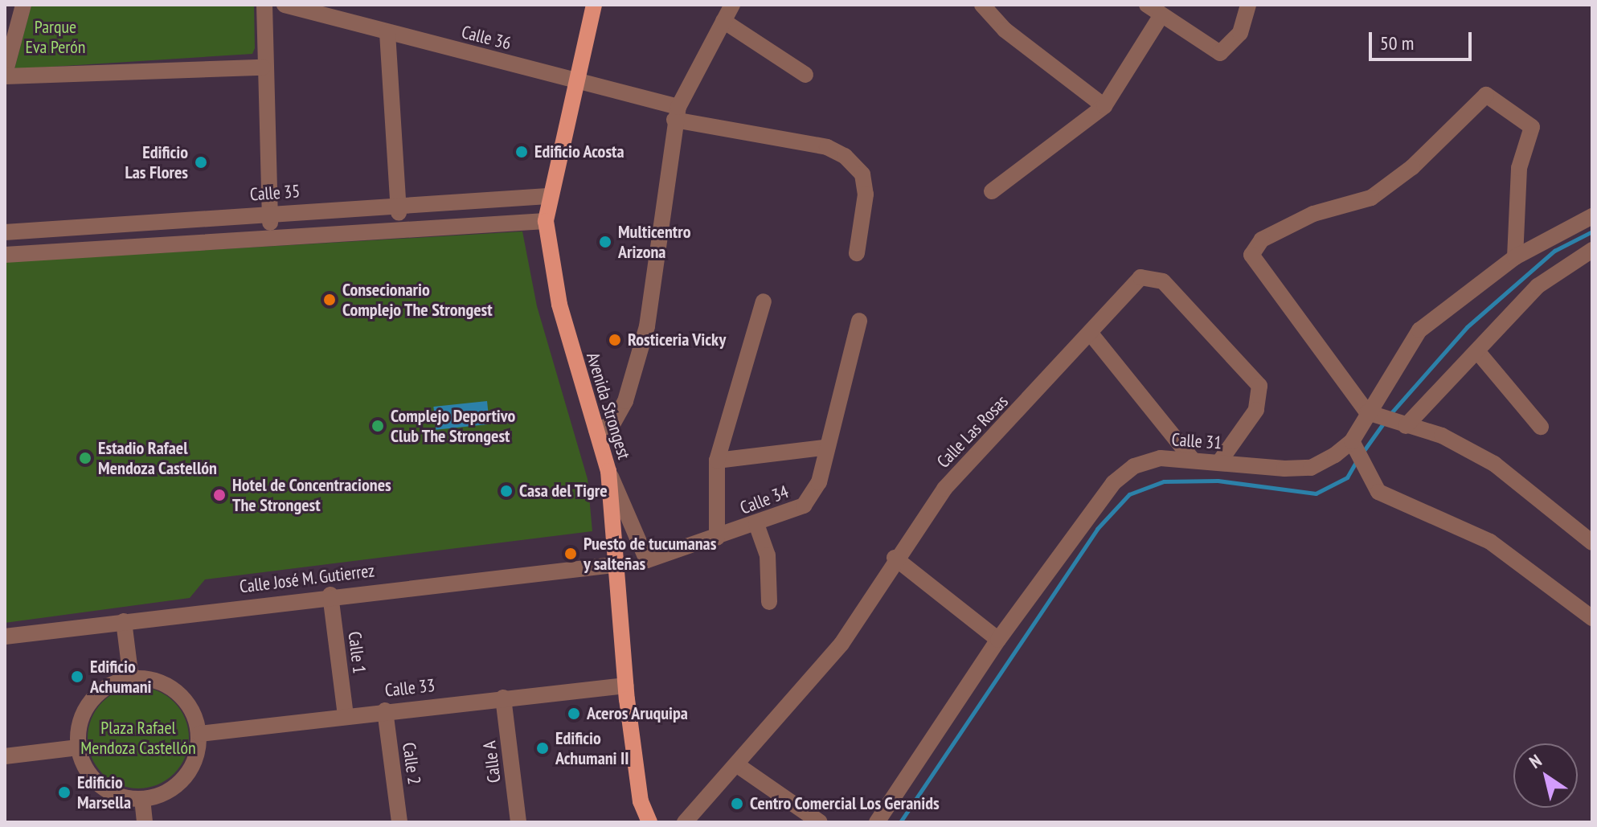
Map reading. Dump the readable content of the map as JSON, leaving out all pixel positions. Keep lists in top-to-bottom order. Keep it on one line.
{"streets":{"main road":["Avenida Strongest"],"street":["Calle 36","Calle 35","Calle Las Rosas","Calle 31","Calle 34","Calle José M. Gutierrez","Calle 1","Calle 33","Calle A","Calle 2"]},"crossings":[["Calle 36","Avenida Strongest"],["Calle 35","Avenida Strongest"],["Avenida Strongest","Calle 34"],["Avenida Strongest","Calle José M. Gutierrez"],["Avenida Strongest","Calle 33"],["Calle Las Rosas","Calle 31"],["Calle José M. Gutierrez","Calle 1"],["Calle 1","Calle 33"],["Calle 33","Calle A"],["Calle 33","Calle 2"]],"parks":["Parque Eva Perón","Plaza Rafael Mendoza Castellón"],"places":["Edificio Acosta","Edificio Las Flores","Multicentro Arizona","Consecionario Complejo The Strongest","Rosticeria Vicky","Complejo Deportivo Club The Strongest","Estadio Rafael Mendoza Castellón","Casa del Tigre","Hotel de Concentraciones The Strongest","Puesto de tucumanas y salteñas","Edificio Achumani","Aceros Aruquipa","Edificio Achumani II","Edificio Marsella","Centro Comercial Los Geranids"],"scale_bar":"50 m","north":"top left"}
